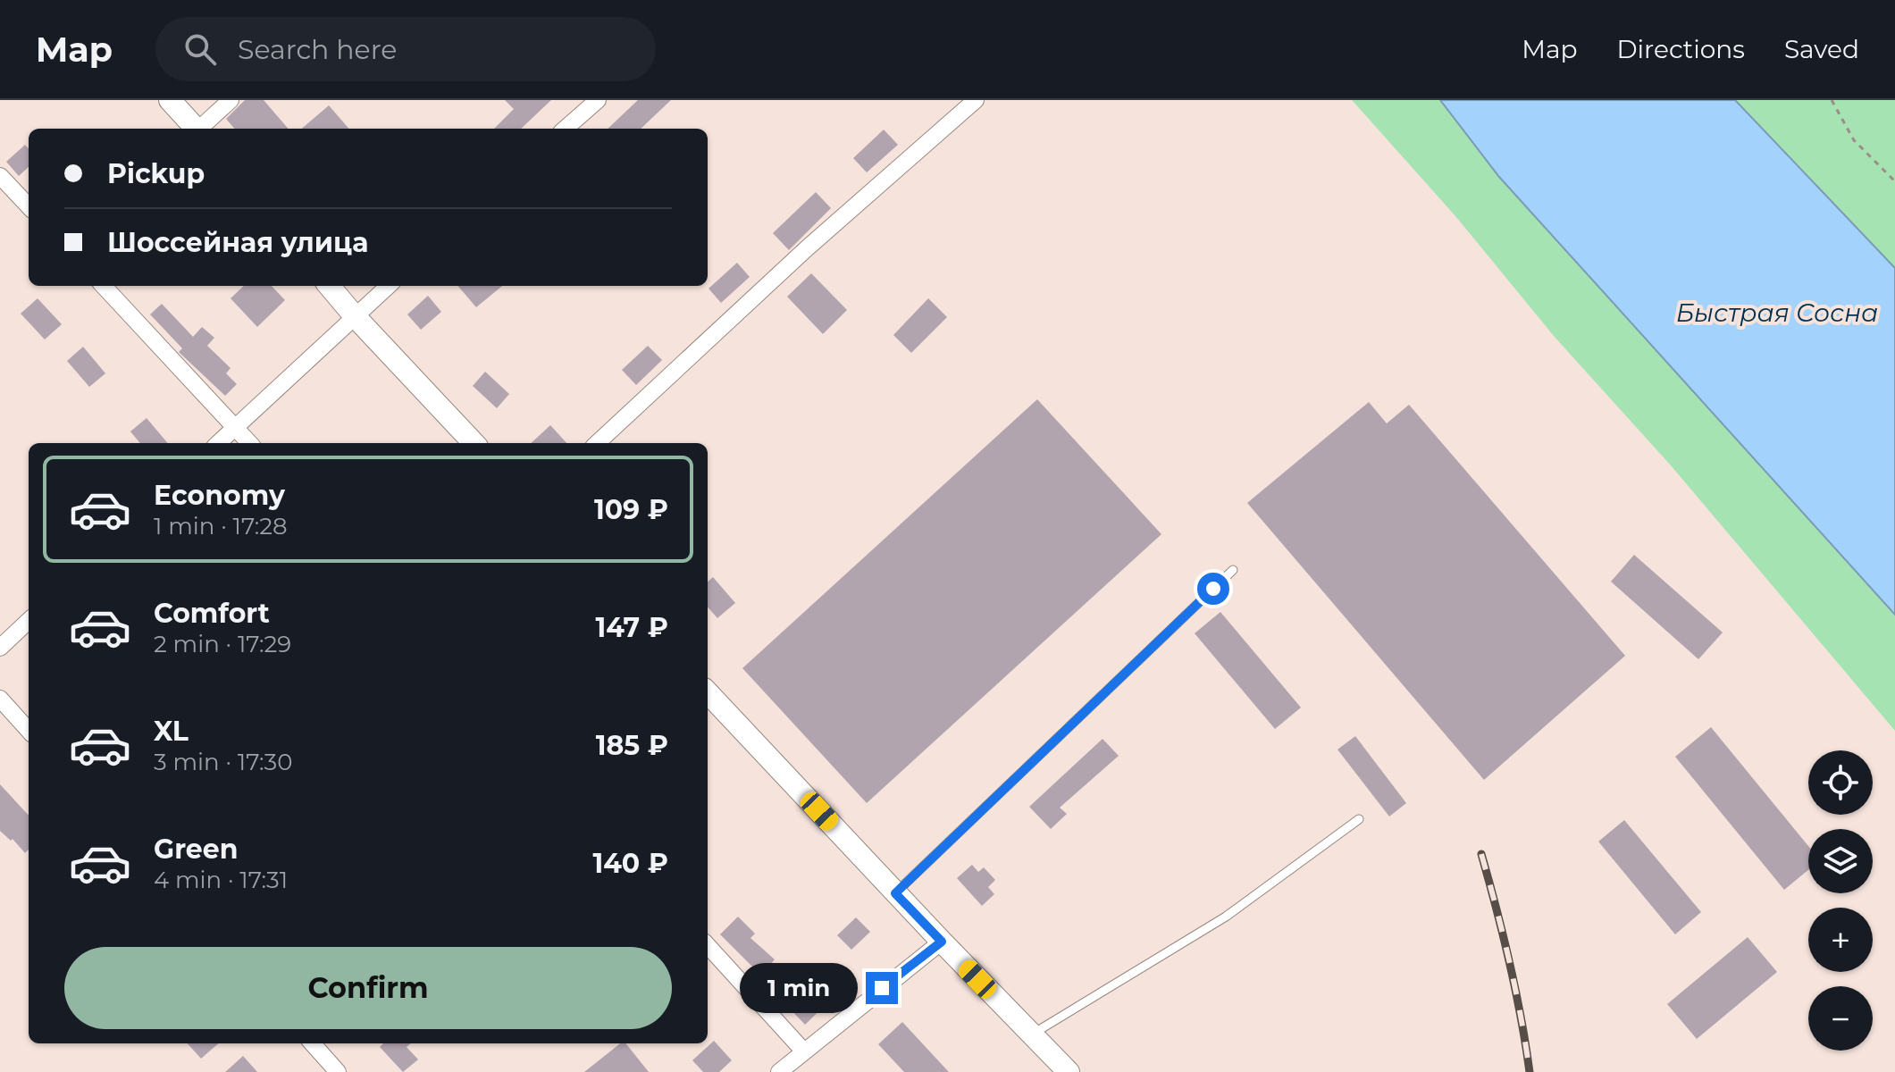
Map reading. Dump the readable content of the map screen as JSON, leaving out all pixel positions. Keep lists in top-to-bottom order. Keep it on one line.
{"water":["Быстрая Сосна"],"page":{"header":"Map","search":"Search here","nav":["Map","Directions","Saved"],"banner":["Pickup","Шоссейная улица"],"list":[{"name":"Economy","note":"1 min · 17:28","value":"109 ₽"},{"name":"Comfort","note":"2 min · 17:29","value":"147 ₽"},{"name":"XL","note":"3 min · 17:30","value":"185 ₽"},{"name":"Green","note":"4 min · 17:31","value":"140 ₽"}],"map_buttons":["+","−"],"buttons":"Confirm","bubble":"1 min"}}
